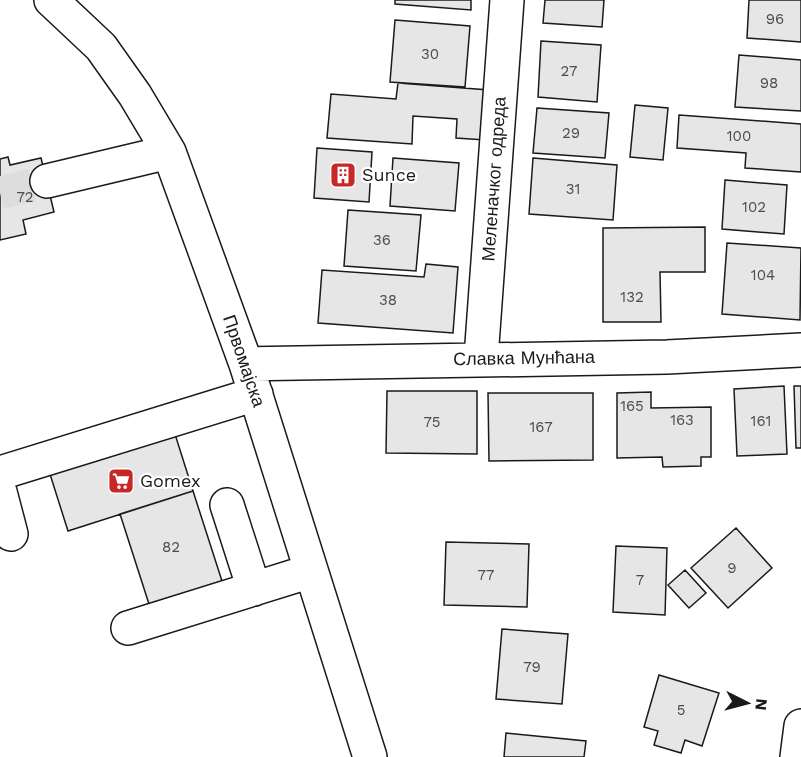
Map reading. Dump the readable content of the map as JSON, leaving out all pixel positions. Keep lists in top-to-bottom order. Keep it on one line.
{"streets":{"street":["Меленачког одреда","Славка Мунћана","Првомајска"]},"crossings":[["Меленачког одреда","Славка Мунћана"],["Славка Мунћана","Првомајска"]],"places":{"building":["Sunce"],"supermarket":["Gomex"]},"house_numbers":["96","30","27","98","29","100","31","72","102","36","104","132","38","165","163","161","75","167","82","9","77","7","79","5"],"north":"right"}
